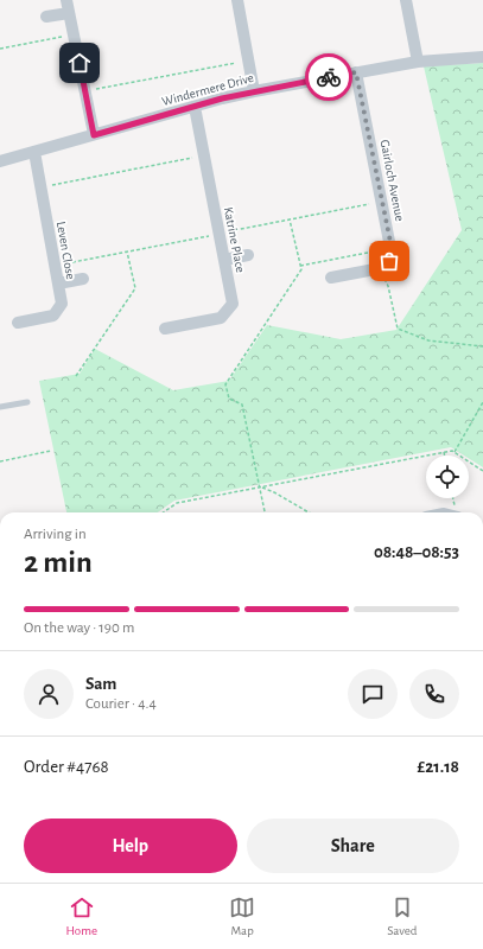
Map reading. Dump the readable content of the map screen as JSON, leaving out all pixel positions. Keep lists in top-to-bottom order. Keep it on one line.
{"streets":{"street":["Windermere Drive","Gairloch Avenue","Katrine Place","Leven Close"]},"crossings":[["Windermere Drive","Gairloch Avenue"],["Windermere Drive","Katrine Place"],["Windermere Drive","Leven Close"]],"page":{"heading":["2 min","Arriving in","08:48–08:53"],"panel":["Sam","Courier · 4.4","Order #4768","£21.18"],"bar":"On the way · 190 m","buttons":["Help","Share"],"tabs":["Home","Map","Saved"]}}
